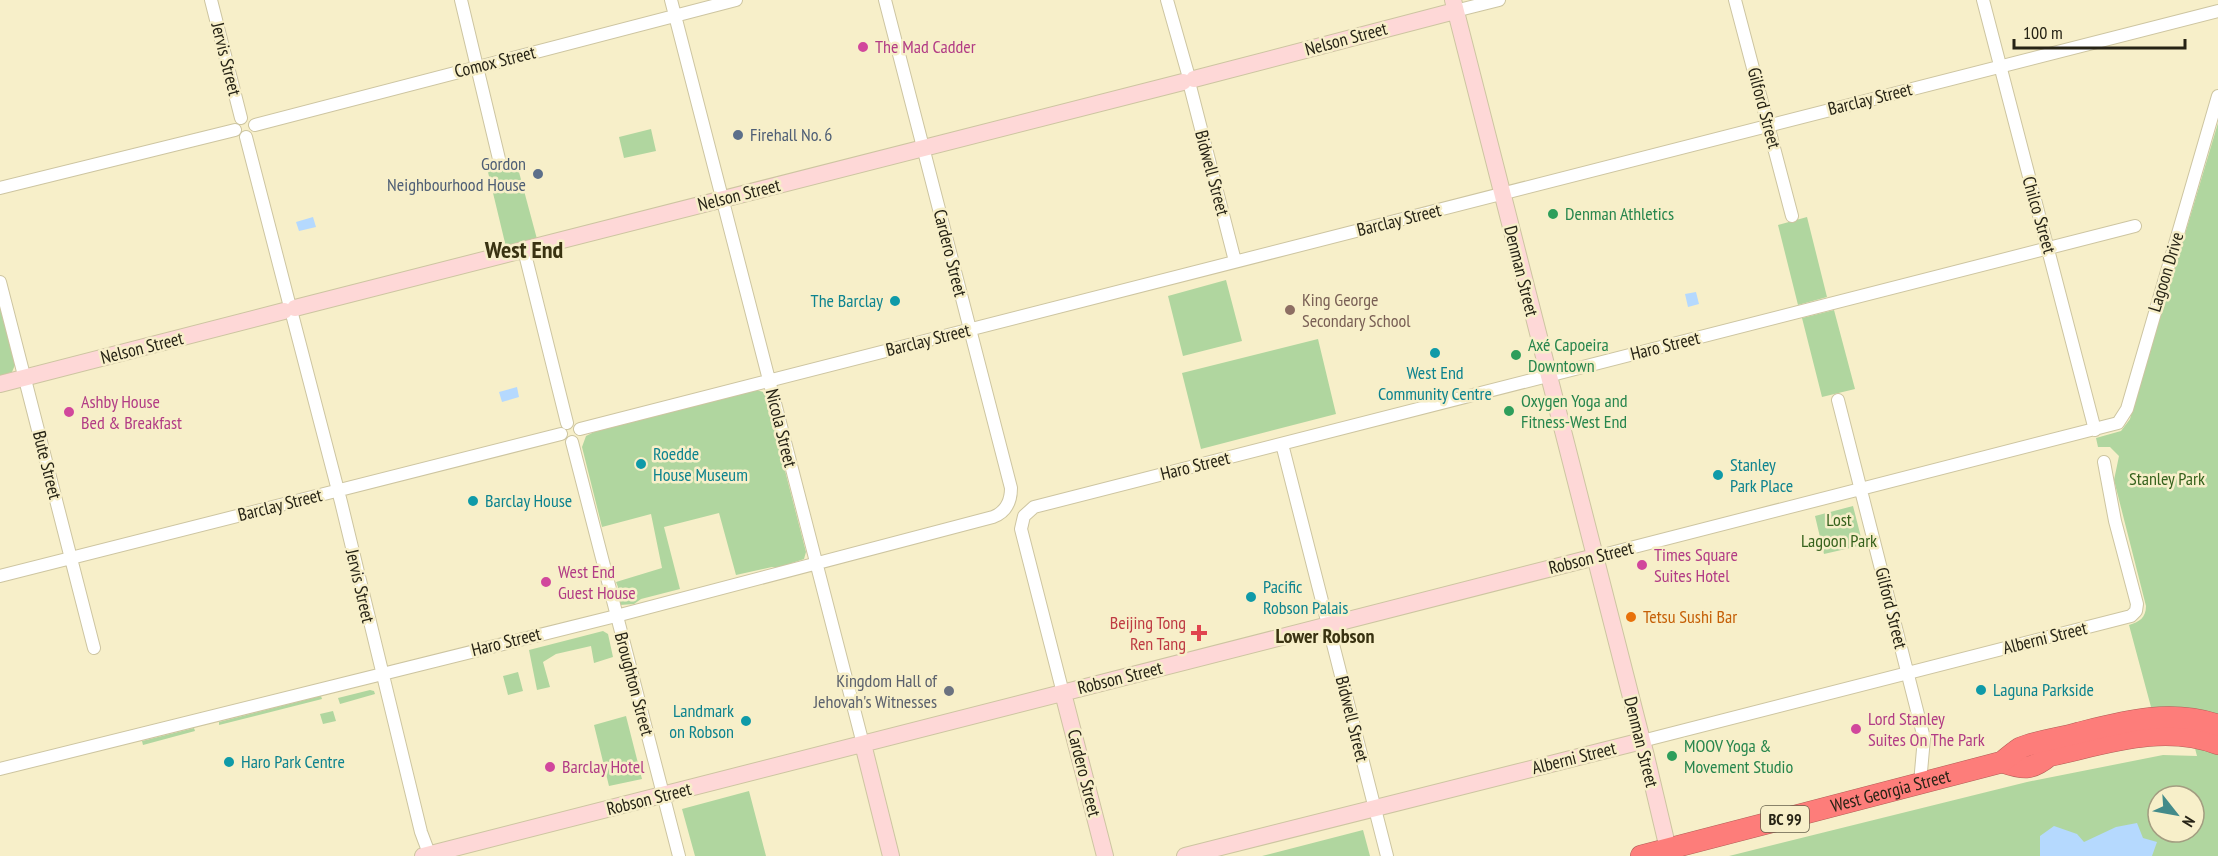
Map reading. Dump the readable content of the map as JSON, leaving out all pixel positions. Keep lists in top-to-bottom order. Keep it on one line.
{"streets":{"highway":["West Georgia Street","BC 99"],"street":["Nelson Street","Jervis Street","Comox Street","Barclay Street","Gilford Street","Bidwell Street","Chilco Street","Cardero Street","Denman Street","Lagoon Drive","Haro Street","Nicola Street","Bute Street","Robson Street","Alberni Street","Broughton Street"]},"crossings":[["Nelson Street","Jervis Street"],["Nelson Street","Bidwell Street"],["Nelson Street","Cardero Street"],["Nelson Street","Denman Street"],["Nelson Street","Nicola Street"],["Nelson Street","Bute Street"],["Jervis Street","Comox Street"],["Jervis Street","Barclay Street"],["Jervis Street","Haro Street"],["Jervis Street","Robson Street"],["Comox Street","Nicola Street"],["Barclay Street","Gilford Street"],["Barclay Street","Bidwell Street"],["Barclay Street","Chilco Street"],["Barclay Street","Cardero Street"],["Barclay Street","Denman Street"],["Barclay Street","Nicola Street"],["Barclay Street","Bute Street"],["Barclay Street","Broughton Street"],["Gilford Street","Robson Street"],["Gilford Street","Alberni Street"],["Gilford Street","West Georgia Street"],["Bidwell Street","Haro Street"],["Bidwell Street","Robson Street"],["Bidwell Street","Alberni Street"],["Chilco Street","Lagoon Drive"],["Chilco Street","Haro Street"],["Chilco Street","Robson Street"],["Cardero Street","Haro Street"],["Cardero Street","Robson Street"],["Denman Street","Haro Street"],["Denman Street","Robson Street"],["Denman Street","Alberni Street"],["Denman Street","West Georgia Street"],["Lagoon Drive","Robson Street"],["Haro Street","Nicola Street"],["Haro Street","Broughton Street"],["Nicola Street","Robson Street"],["Robson Street","Broughton Street"],["West Georgia Street","BC 99"]],"districts":["West End","Lower Robson"],"parks":["Stanley Park","Lost Lagoon Park"],"places":{"other":["The Mad Cadder","Firehall No. 6","Gordon Neighbourhood House","Denman Athletics","The Barclay","King George Secondary School","West End Community Centre","Axé Capoeira Downtown","Oxygen Yoga and Fitness-West End","Ashby House Bed & Breakfast","Roedde House Museum","Stanley Park Place","Barclay House","Times Square Suites Hotel","West End Guest House","Pacific Robson Palais","Tetsu Sushi Bar","Laguna Parkside","Kingdom Hall of Jehovah's Witnesses","Landmark on Robson","Lord Stanley Suites On The Park","MOOV Yoga & Movement Studio","Haro Park Centre","Barclay Hotel"],"health":["Beijing Tong Ren Tang"]},"scale_bar":"100 m","north":"bottom right"}
